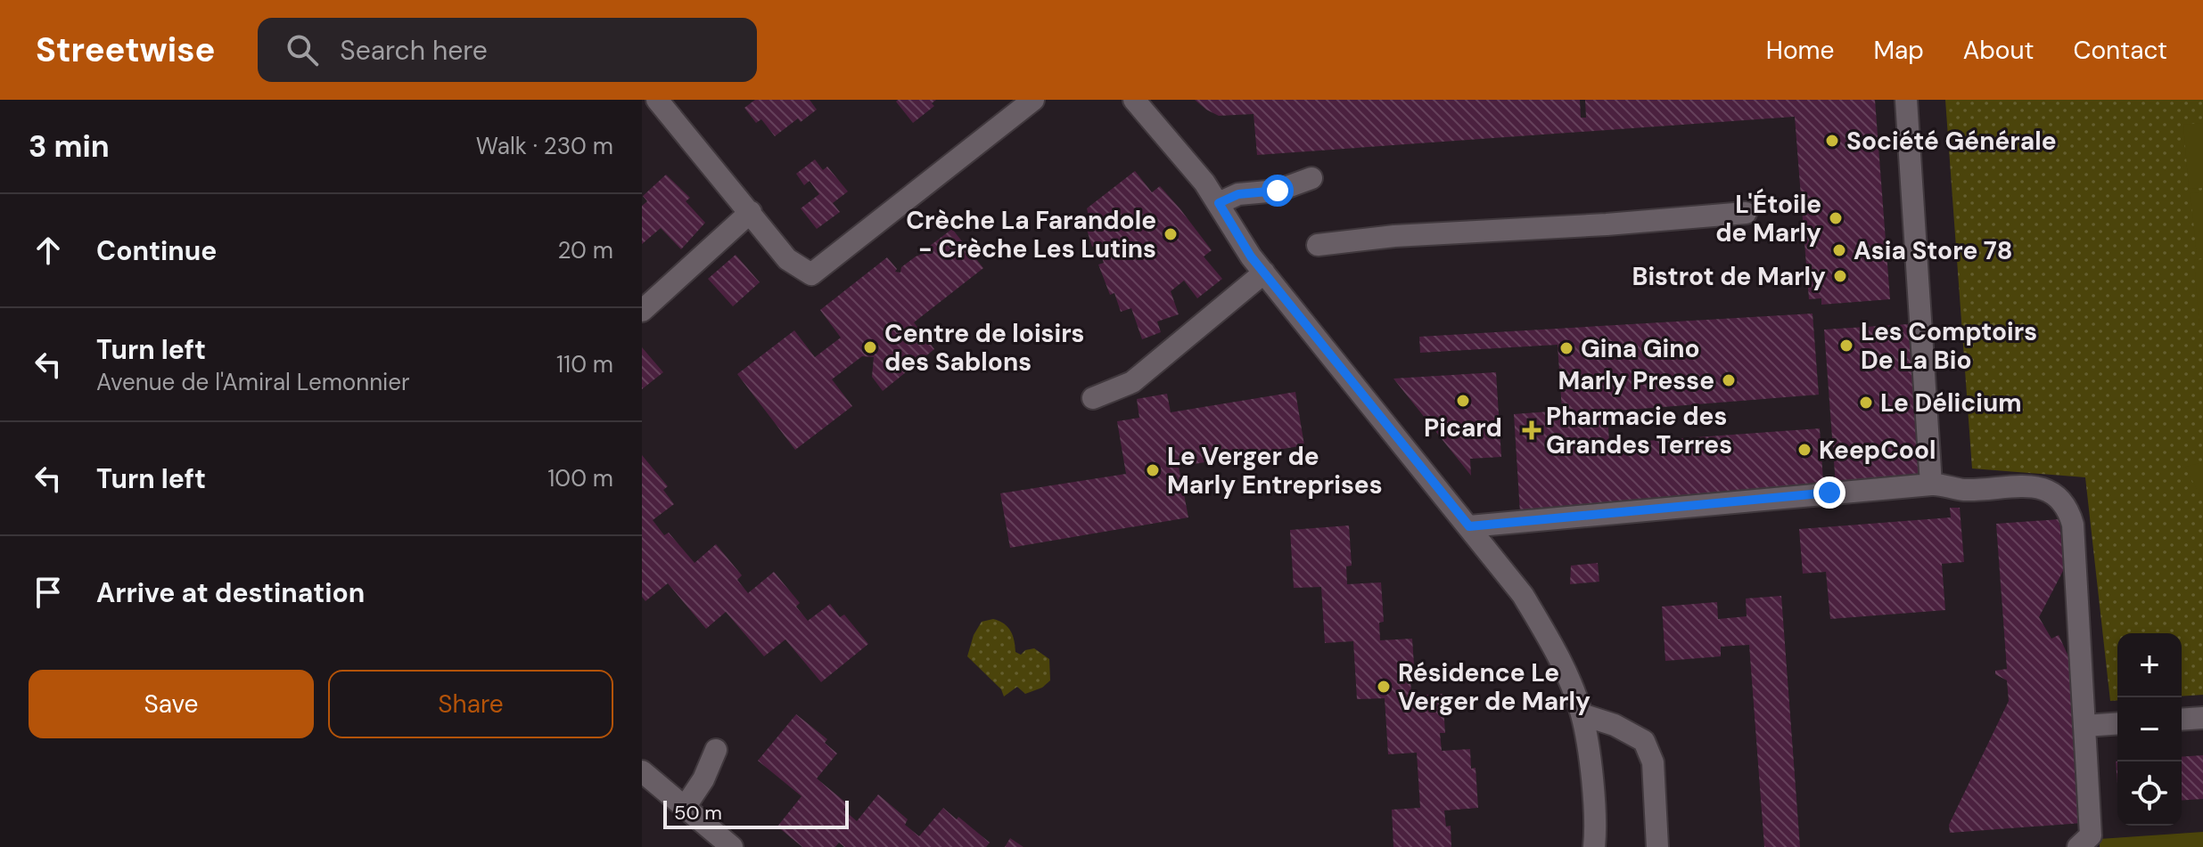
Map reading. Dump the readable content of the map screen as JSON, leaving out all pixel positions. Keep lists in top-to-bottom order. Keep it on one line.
{"places":{"other":["Société Générale","L'Étoile de Marly","Crèche La Farandole - Crèche Les Lutins","Asia Store 78","Bistrot de Marly","Les Comptoirs De La Bio","Centre de loisirs des Sablons","Gina Gino","Marly Presse","Picard","Le Délicium","KeepCool","Le Verger de Marly Entreprises","Résidence Le Verger de Marly"],"health":["Pharmacie des Grandes Terres"]},"scale_bar":"50 m","page":{"header":"Streetwise","search":"Search here","nav":["Home","Map","About","Contact"],"heading":["3 min","Walk · 230 m"],"list":[["Continue","20 m"],["Turn left","Avenue de l'Amiral Lemonnier","110 m"],["Turn left","100 m"],"Arrive at destination"],"map_buttons":["+","−"],"buttons":["Save","Share"],"scale":"50 m"}}
